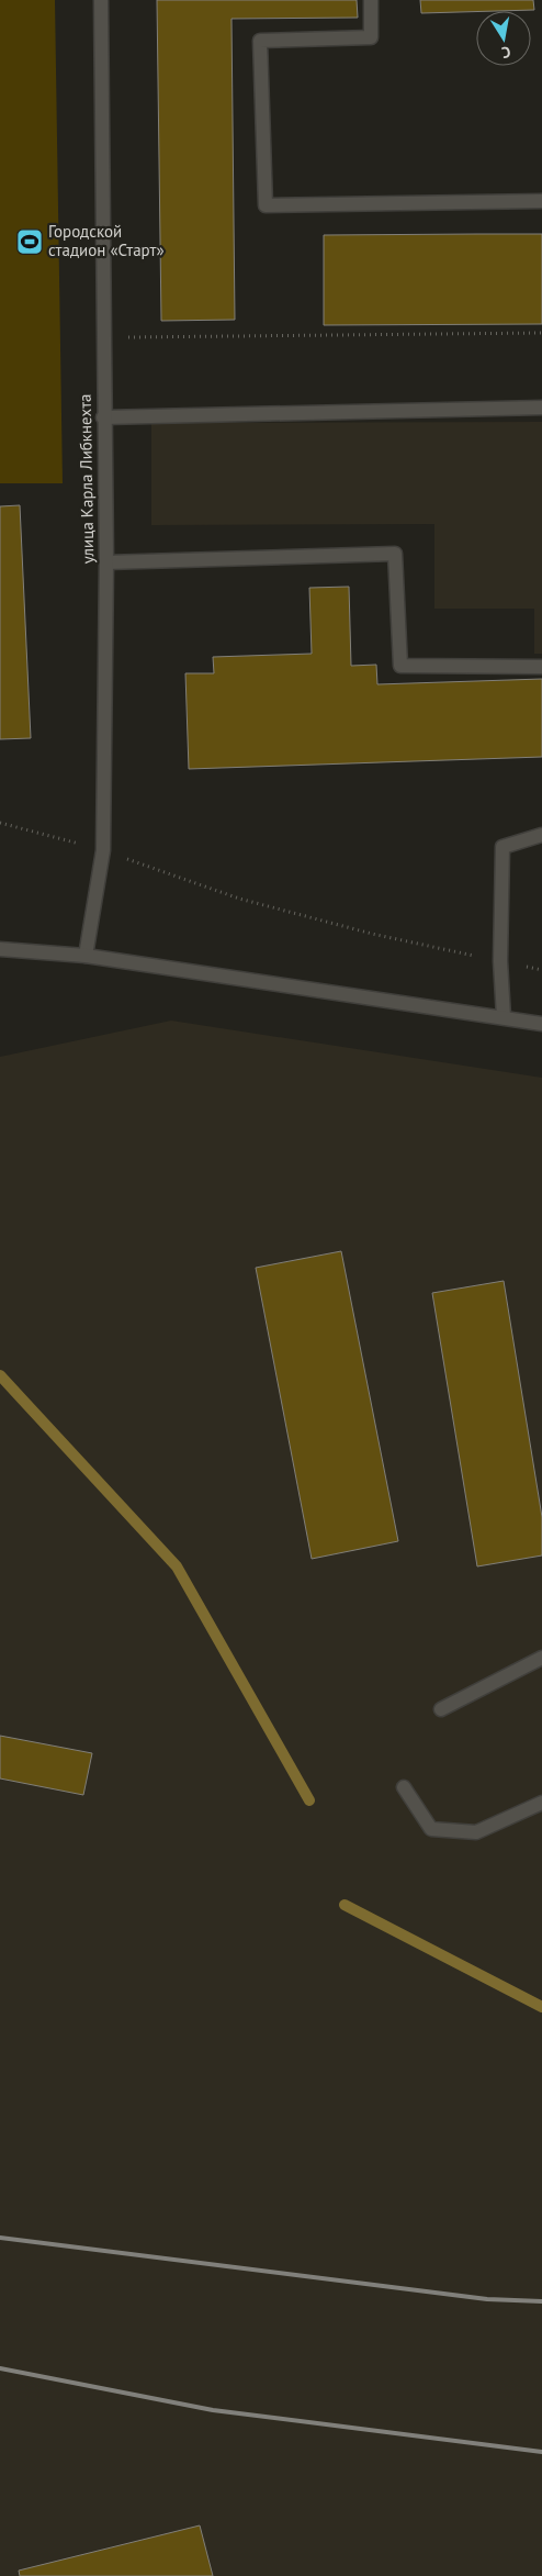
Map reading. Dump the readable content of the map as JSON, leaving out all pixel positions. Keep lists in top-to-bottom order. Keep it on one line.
{"streets":{"street":["улица Карла Либкнехта"]},"places":{"sports":["Городской стадион «Старт»"]},"north":"bottom"}
